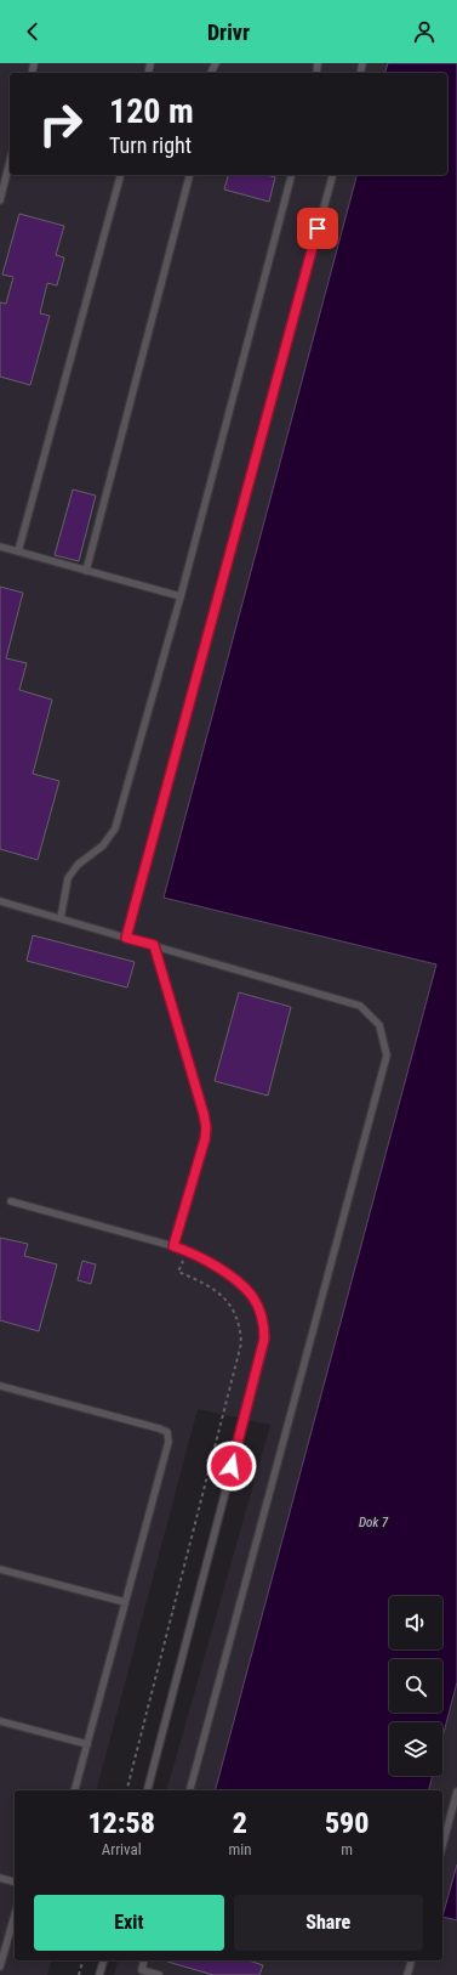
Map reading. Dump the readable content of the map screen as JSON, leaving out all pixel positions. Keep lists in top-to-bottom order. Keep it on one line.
{"water":["Dok 7"],"page":{"header":"Drivr","turn":["120 m","Turn right"],"eta":["12:58","Arrival","2","min","590","m"],"buttons":["Exit","Share"]}}
